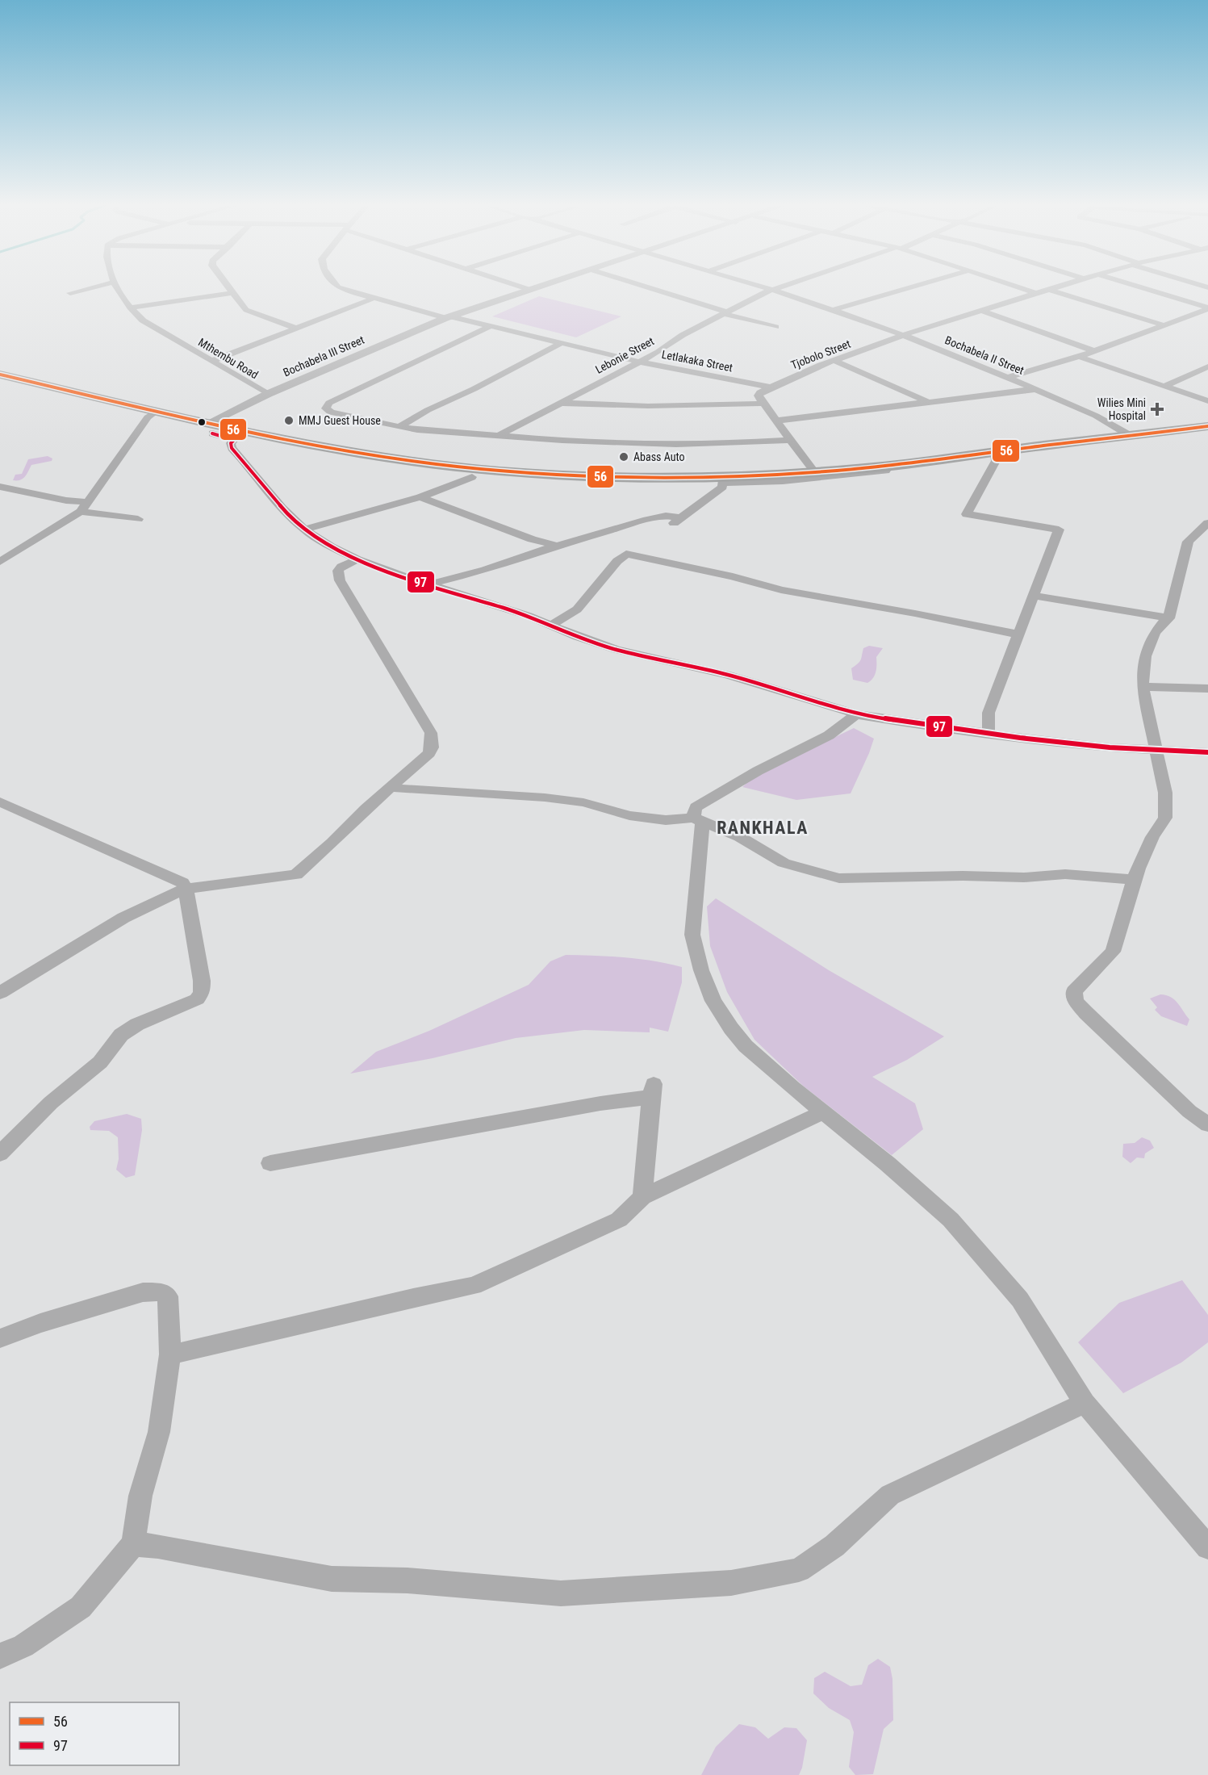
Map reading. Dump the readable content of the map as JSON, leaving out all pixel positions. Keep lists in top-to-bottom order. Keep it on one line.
{"streets":{"street":["Tjobolo Street","Lebonie Street","Bochabela II Street","Bochabela III Street","Mthembu Road","Letlakaka Street"]},"crossings":[["Tjobolo Street","Bochabela II Street"],["Tjobolo Street","Letlakaka Street"],["Lebonie Street","Bochabela II Street"],["Lebonie Street","Letlakaka Street"],["Bochabela III Street","Mthembu Road"],["Bochabela III Street","Letlakaka Street"]],"districts":["RANKHALA"],"places":{"health":["Wilies Mini Hospital"],"other":["MMJ Guest House","Abass Auto"]},"lines":["transit line 56","transit line 97"],"legend":["56","97"]}
